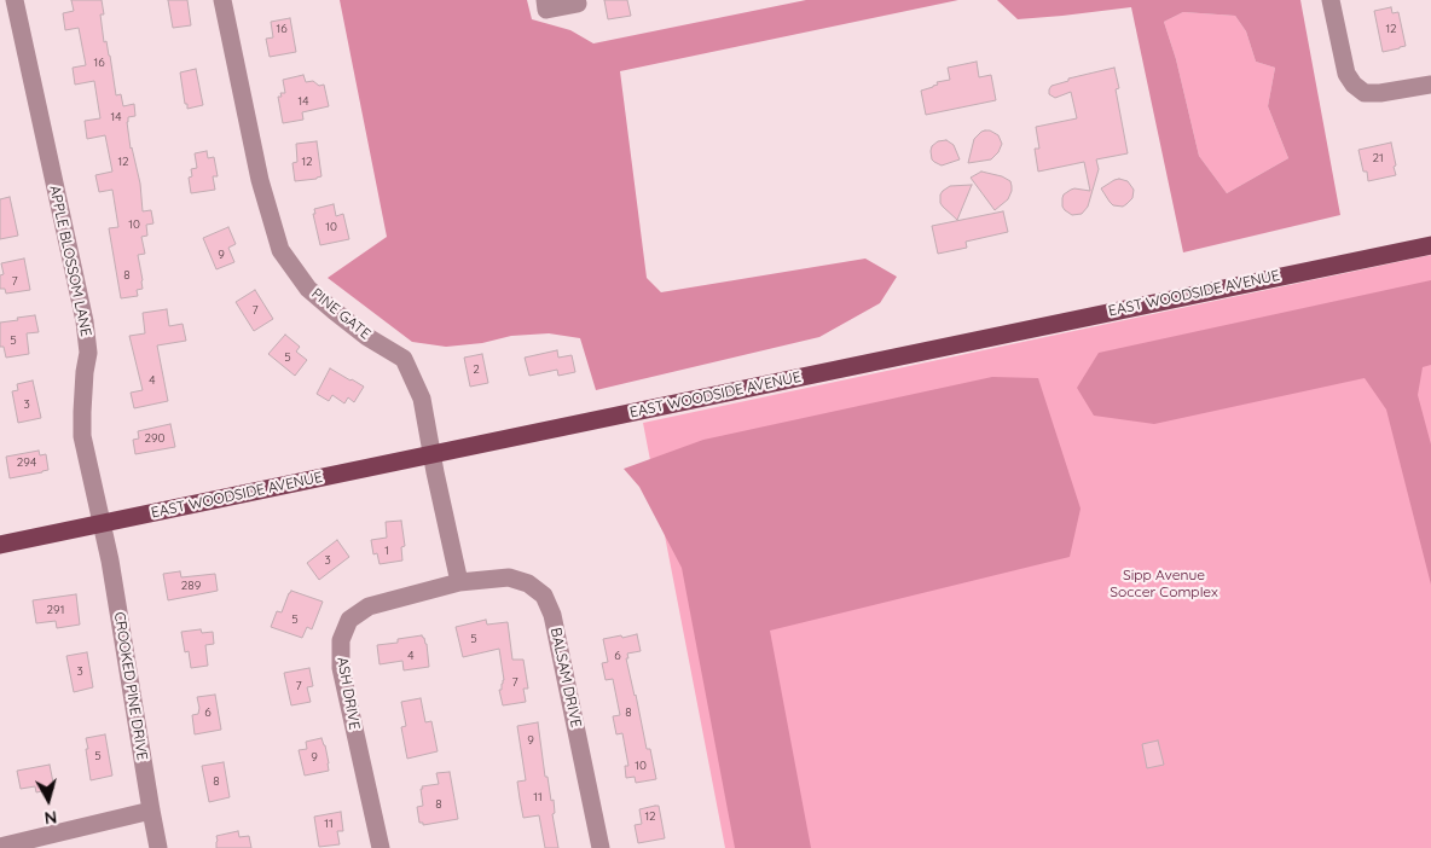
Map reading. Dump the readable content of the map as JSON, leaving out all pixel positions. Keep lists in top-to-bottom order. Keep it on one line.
{"streets":{"main road":["EAST WOODSIDE AVENUE"],"street":["APPLE BLOSSOM LANE","PINE GATE","BALSAM DRIVE","CROOKED PINE DRIVE","ASH DRIVE"]},"crossings":[["APPLE BLOSSOM LANE","EAST WOODSIDE AVENUE"],["APPLE BLOSSOM LANE","CROOKED PINE DRIVE"],["EAST WOODSIDE AVENUE","PINE GATE"],["EAST WOODSIDE AVENUE","CROOKED PINE DRIVE"],["PINE GATE","BALSAM DRIVE"],["PINE GATE","ASH DRIVE"],["BALSAM DRIVE","ASH DRIVE"]],"parks":["Sipp Avenue Soccer Complex"],"house_numbers":["16","12","16","14","14","21","12","12","10","10","9","8","7","7","5","5","2","4","3","290","294","1","3","289","291","5","5","4","6","3","7","7","6","8","9","5","9","10","8","11","8","12","11"],"north":"bottom"}
